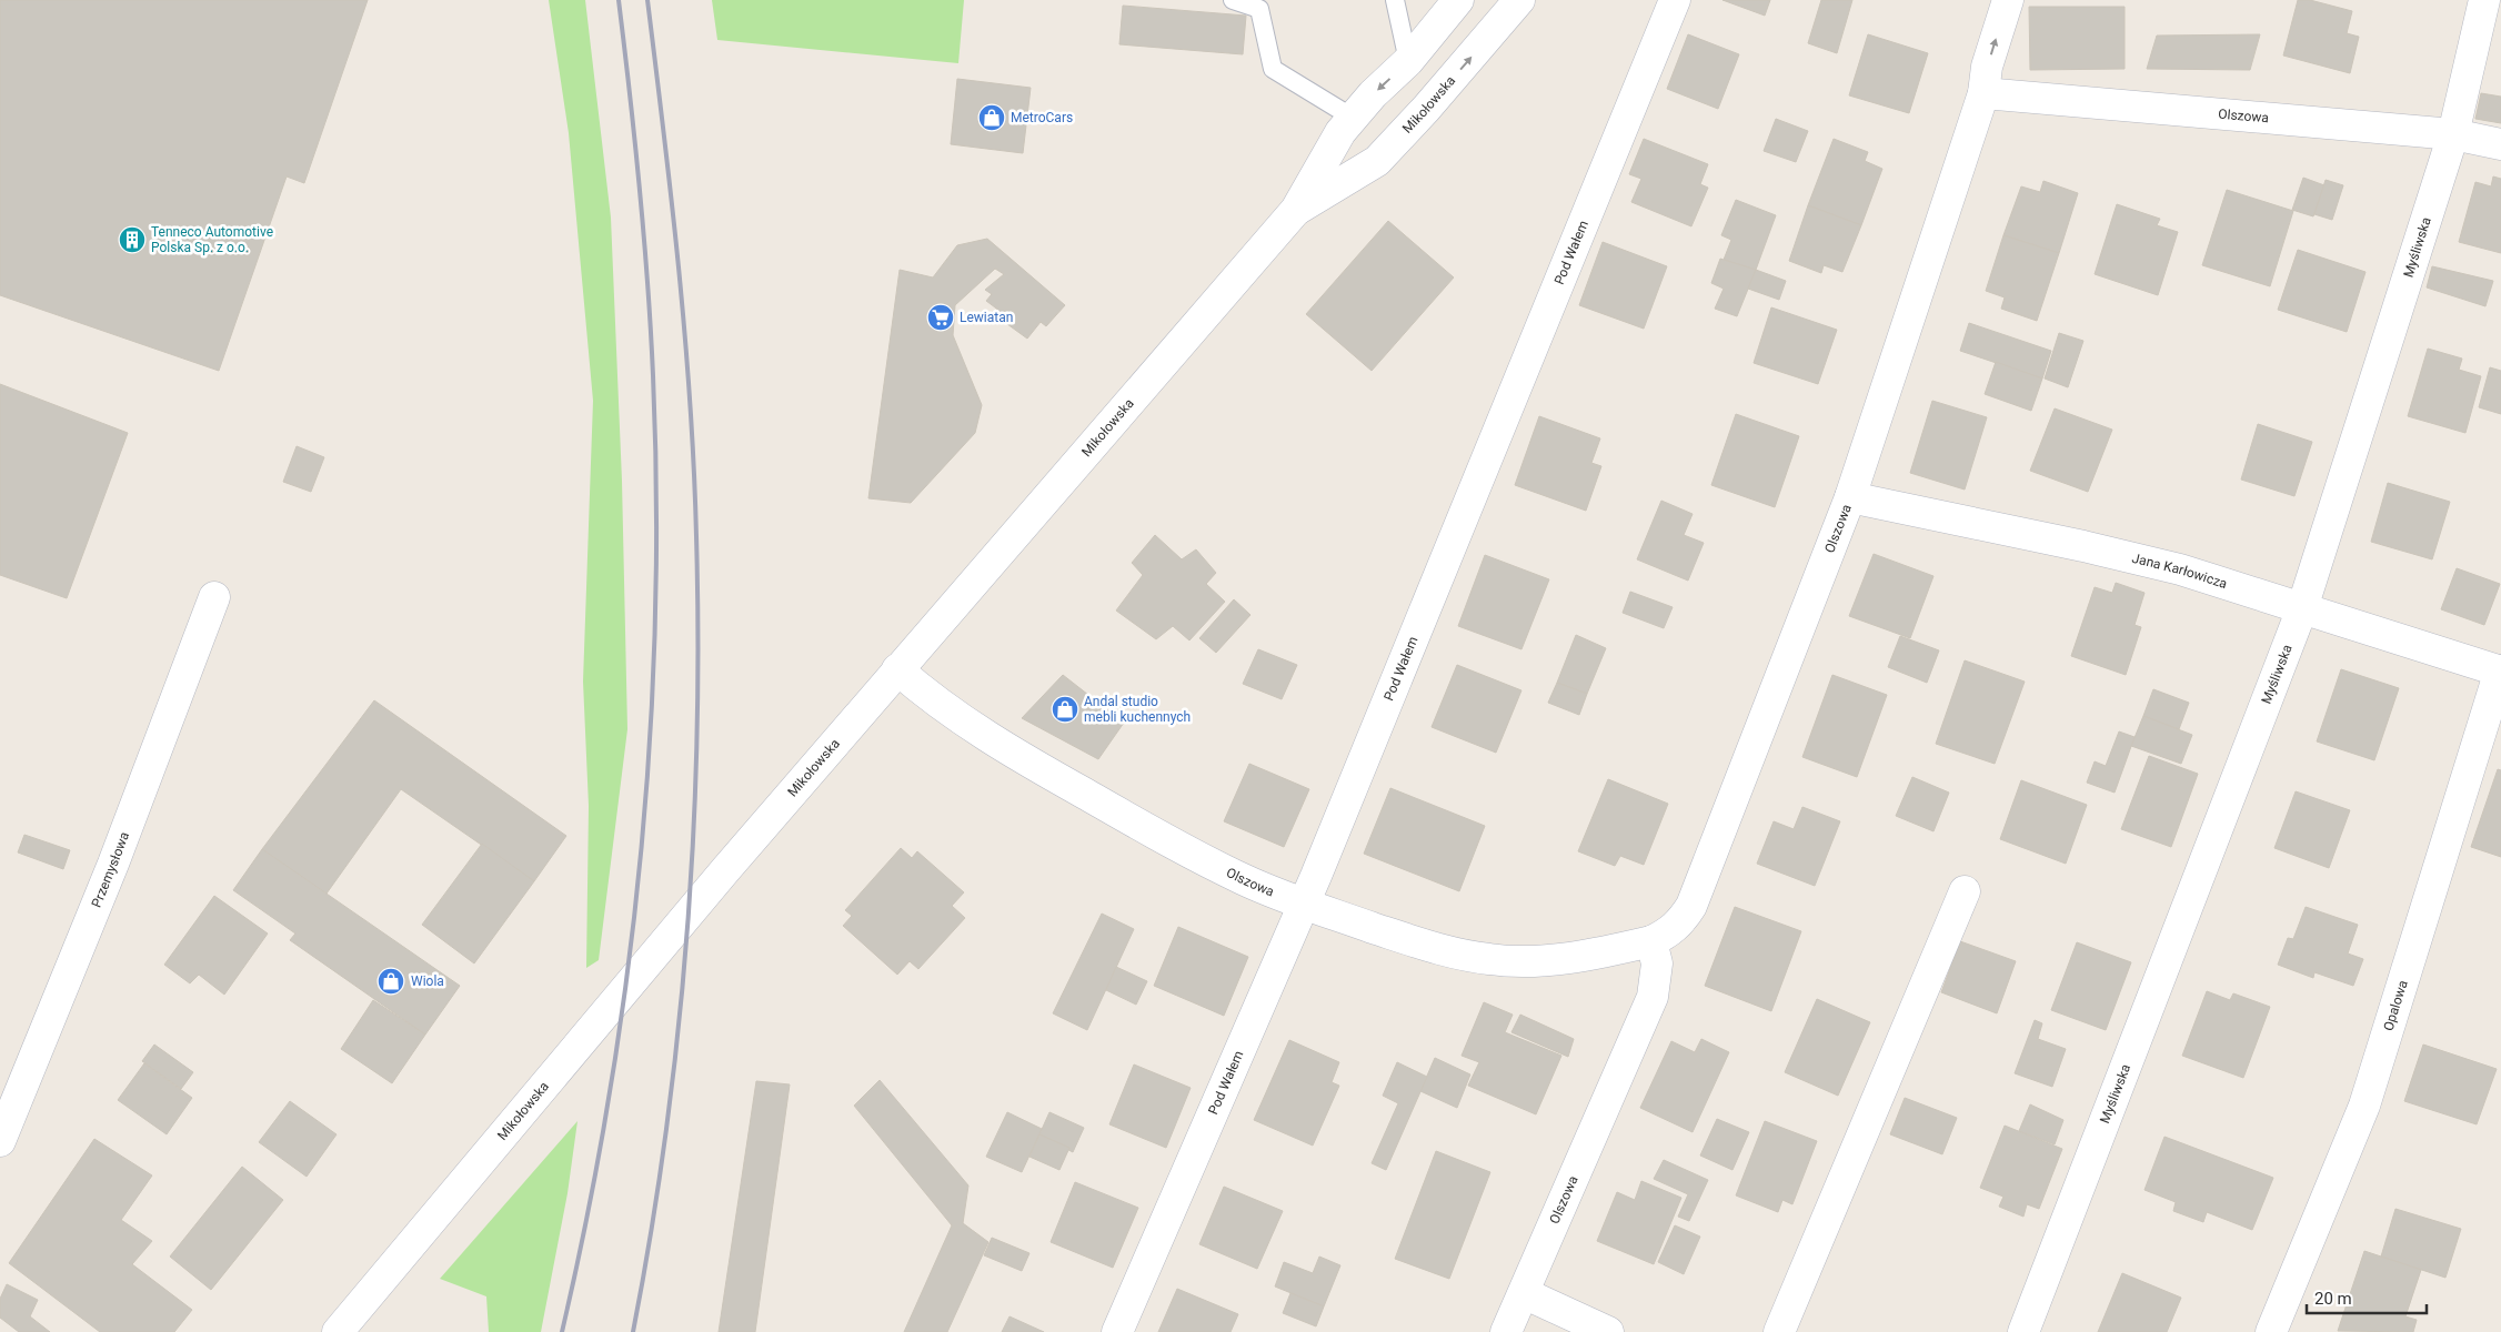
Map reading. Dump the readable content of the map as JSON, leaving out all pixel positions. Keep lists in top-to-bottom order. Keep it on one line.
{"streets":{"street":["Mikołowska","Olszowa","Myśliwska","Pod Wałem","Jana Karłowicza","Przemysłowa","Opalowa"]},"crossings":[["Mikołowska","Olszowa"],["Olszowa","Myśliwska"],["Olszowa","Pod Wałem"],["Olszowa","Jana Karłowicza"],["Myśliwska","Jana Karłowicza"],["Jana Karłowicza","Opalowa"]],"places":{"shop":["MetroCars","Andal studio mebli kuchennych","Wiola"],"building":["Tenneco Automotive Polska Sp. z o.o."],"supermarket":["Lewiatan"]},"scale_bar":"20 m"}
